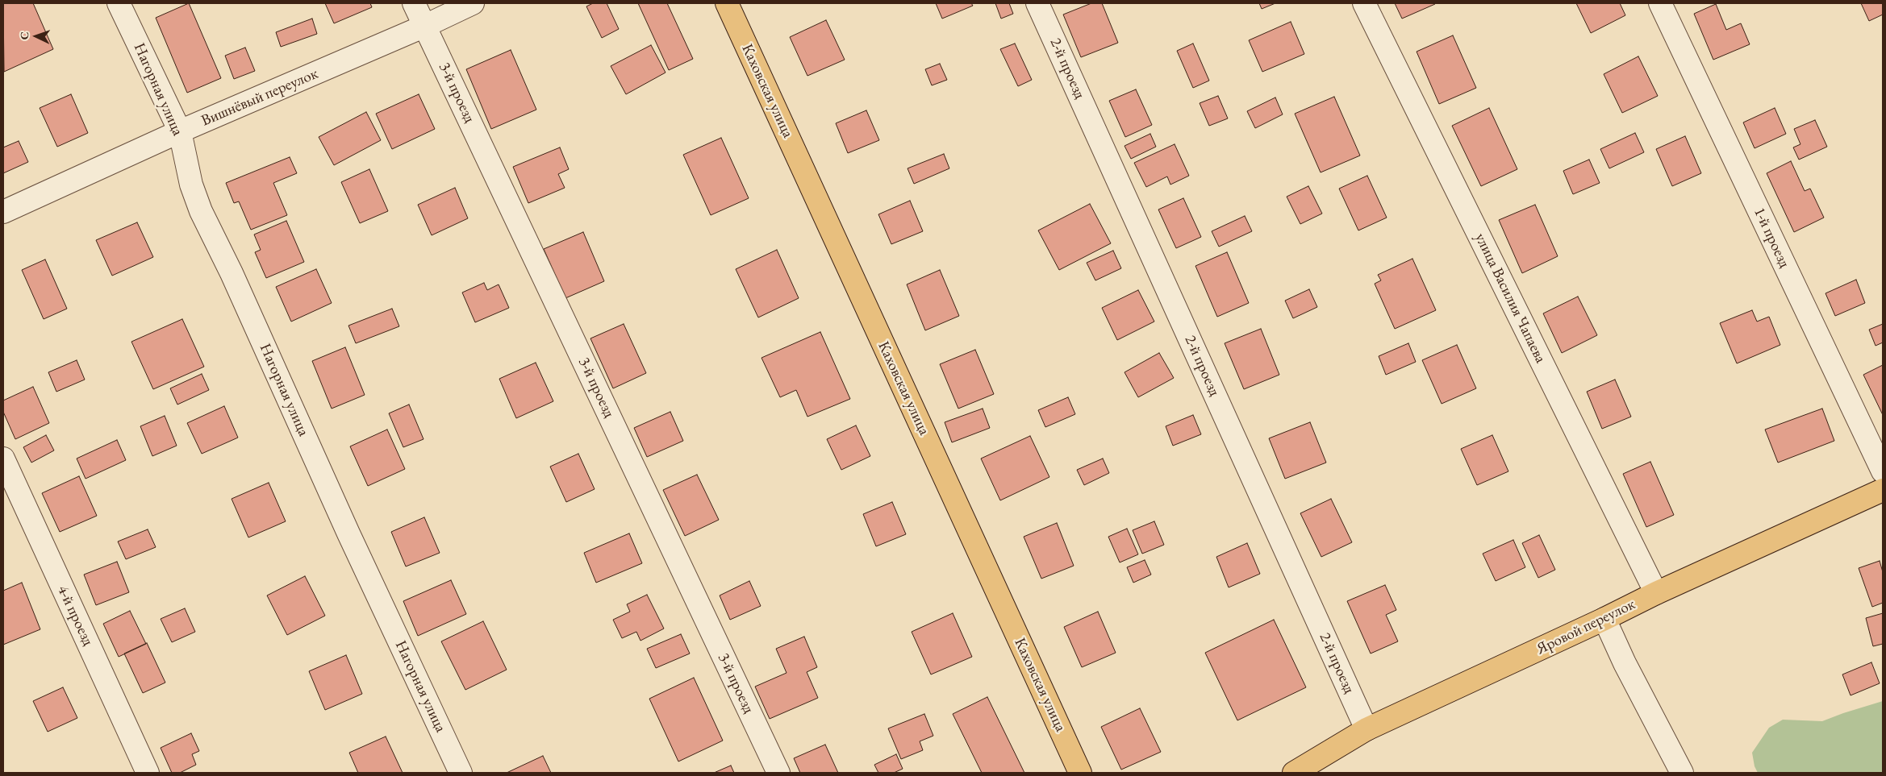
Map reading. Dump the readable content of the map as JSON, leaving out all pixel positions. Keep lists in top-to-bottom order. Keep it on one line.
{"streets":{"main road":["Каховская улица","Яровой переулок"],"street":["2-й проезд","Нагорная улица","3-й проезд","Вишнёвый переулок","1-й проезд","улица Василия Чапаева","4-й проезд"]},"crossings":[["2-й проезд","Яровой переулок"],["Нагорная улица","Вишнёвый переулок"],["3-й проезд","Вишнёвый переулок"],["улица Василия Чапаева","Яровой переулок"]],"north":"left"}
